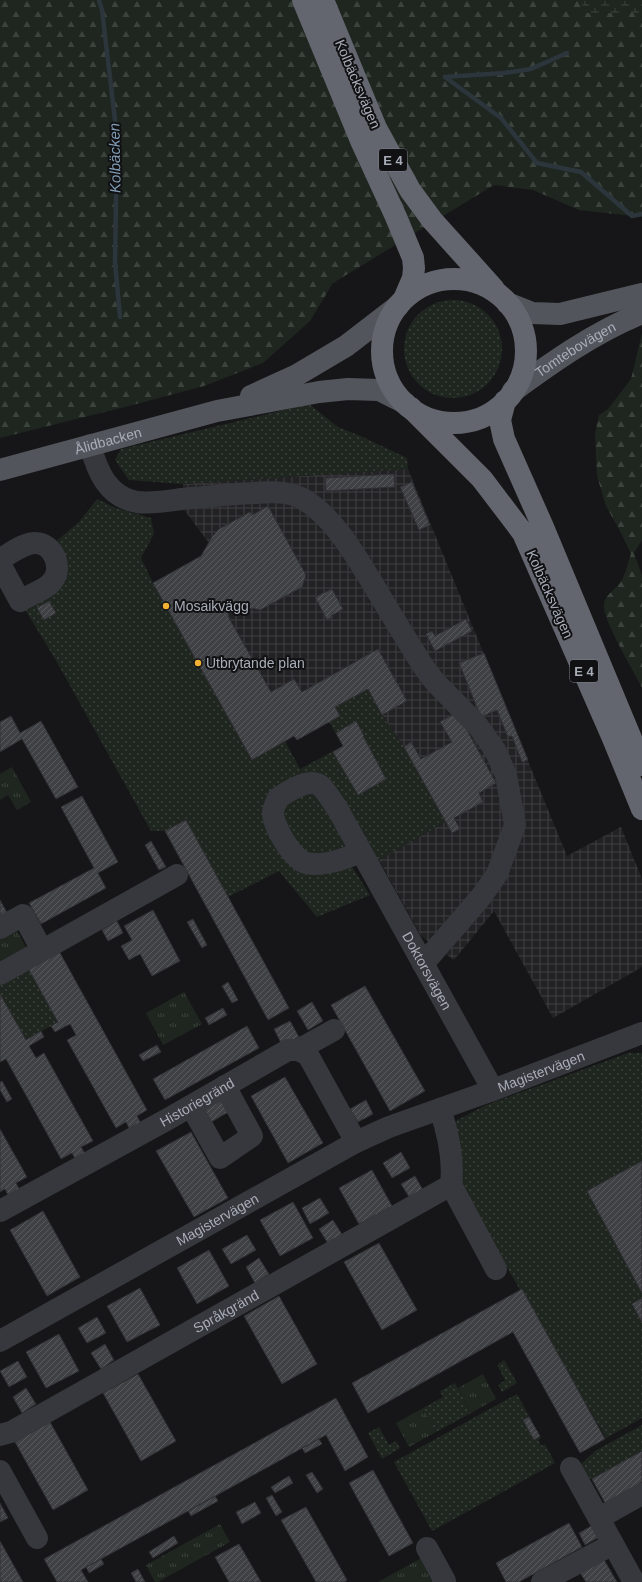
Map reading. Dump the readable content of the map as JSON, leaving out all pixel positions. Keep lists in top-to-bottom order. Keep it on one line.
{"streets":{"highway":["Kolbäcksvägen","E 4"],"main road":["Tomtebovägen","Ålidbacken"],"street":["Doktorsvägen","Magistervägen","Historiegränd","Språkgränd"]},"crossings":[["Kolbäcksvägen","E 4"],["Kolbäcksvägen","Tomtebovägen"],["Kolbäcksvägen","Ålidbacken"],["E 4","Tomtebovägen"],["E 4","Ålidbacken"],["Tomtebovägen","Ålidbacken"],["Doktorsvägen","Magistervägen"]],"water":["Kolbäcken"],"places":["Mosaikvägg","Utbrytande plan"]}
